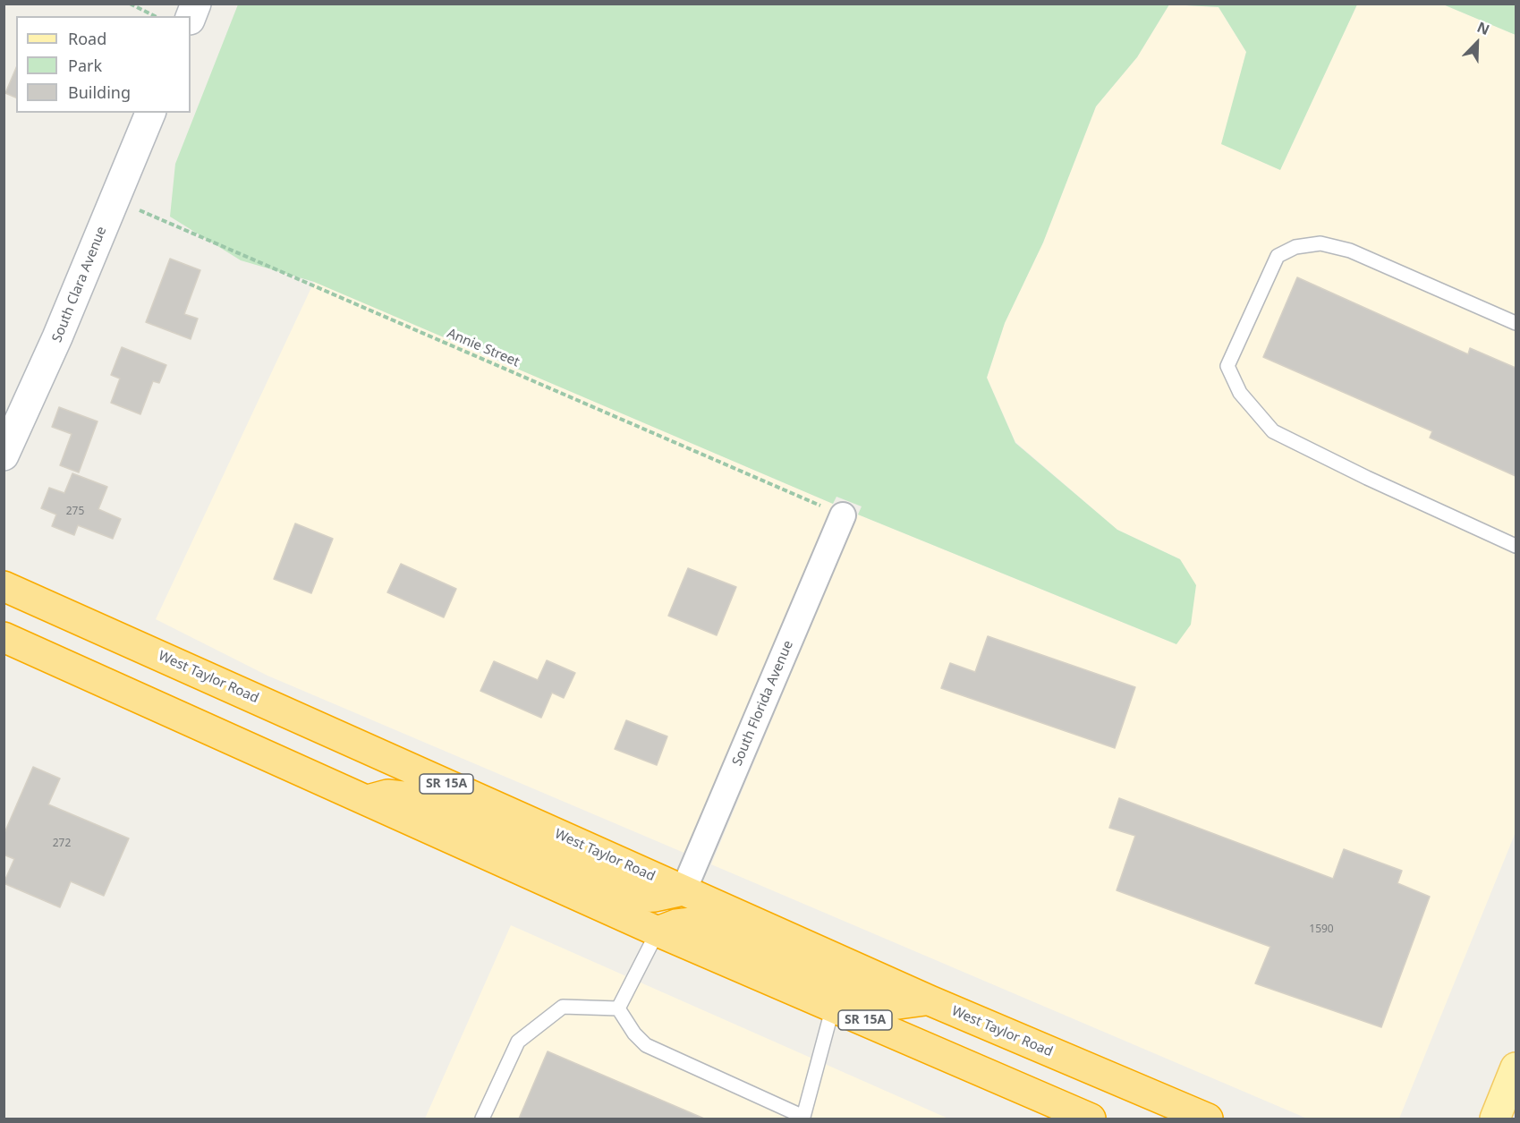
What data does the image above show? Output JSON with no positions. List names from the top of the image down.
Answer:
{
  "streets": {
    "highway": ["West Taylor Road", "SR 15A"],
    "street": ["South Clara Avenue", "South Florida Avenue"],
    "path": ["Annie Street"]
  },
  "crossings": [
    ["South Clara Avenue", "Annie Street"],
    ["Annie Street", "South Florida Avenue"],
    ["West Taylor Road", "South Florida Avenue"]
  ],
  "house_numbers": ["275", "272", "1590"],
  "legend": ["Road", "Park", "Building"],
  "north": "top right"
}
